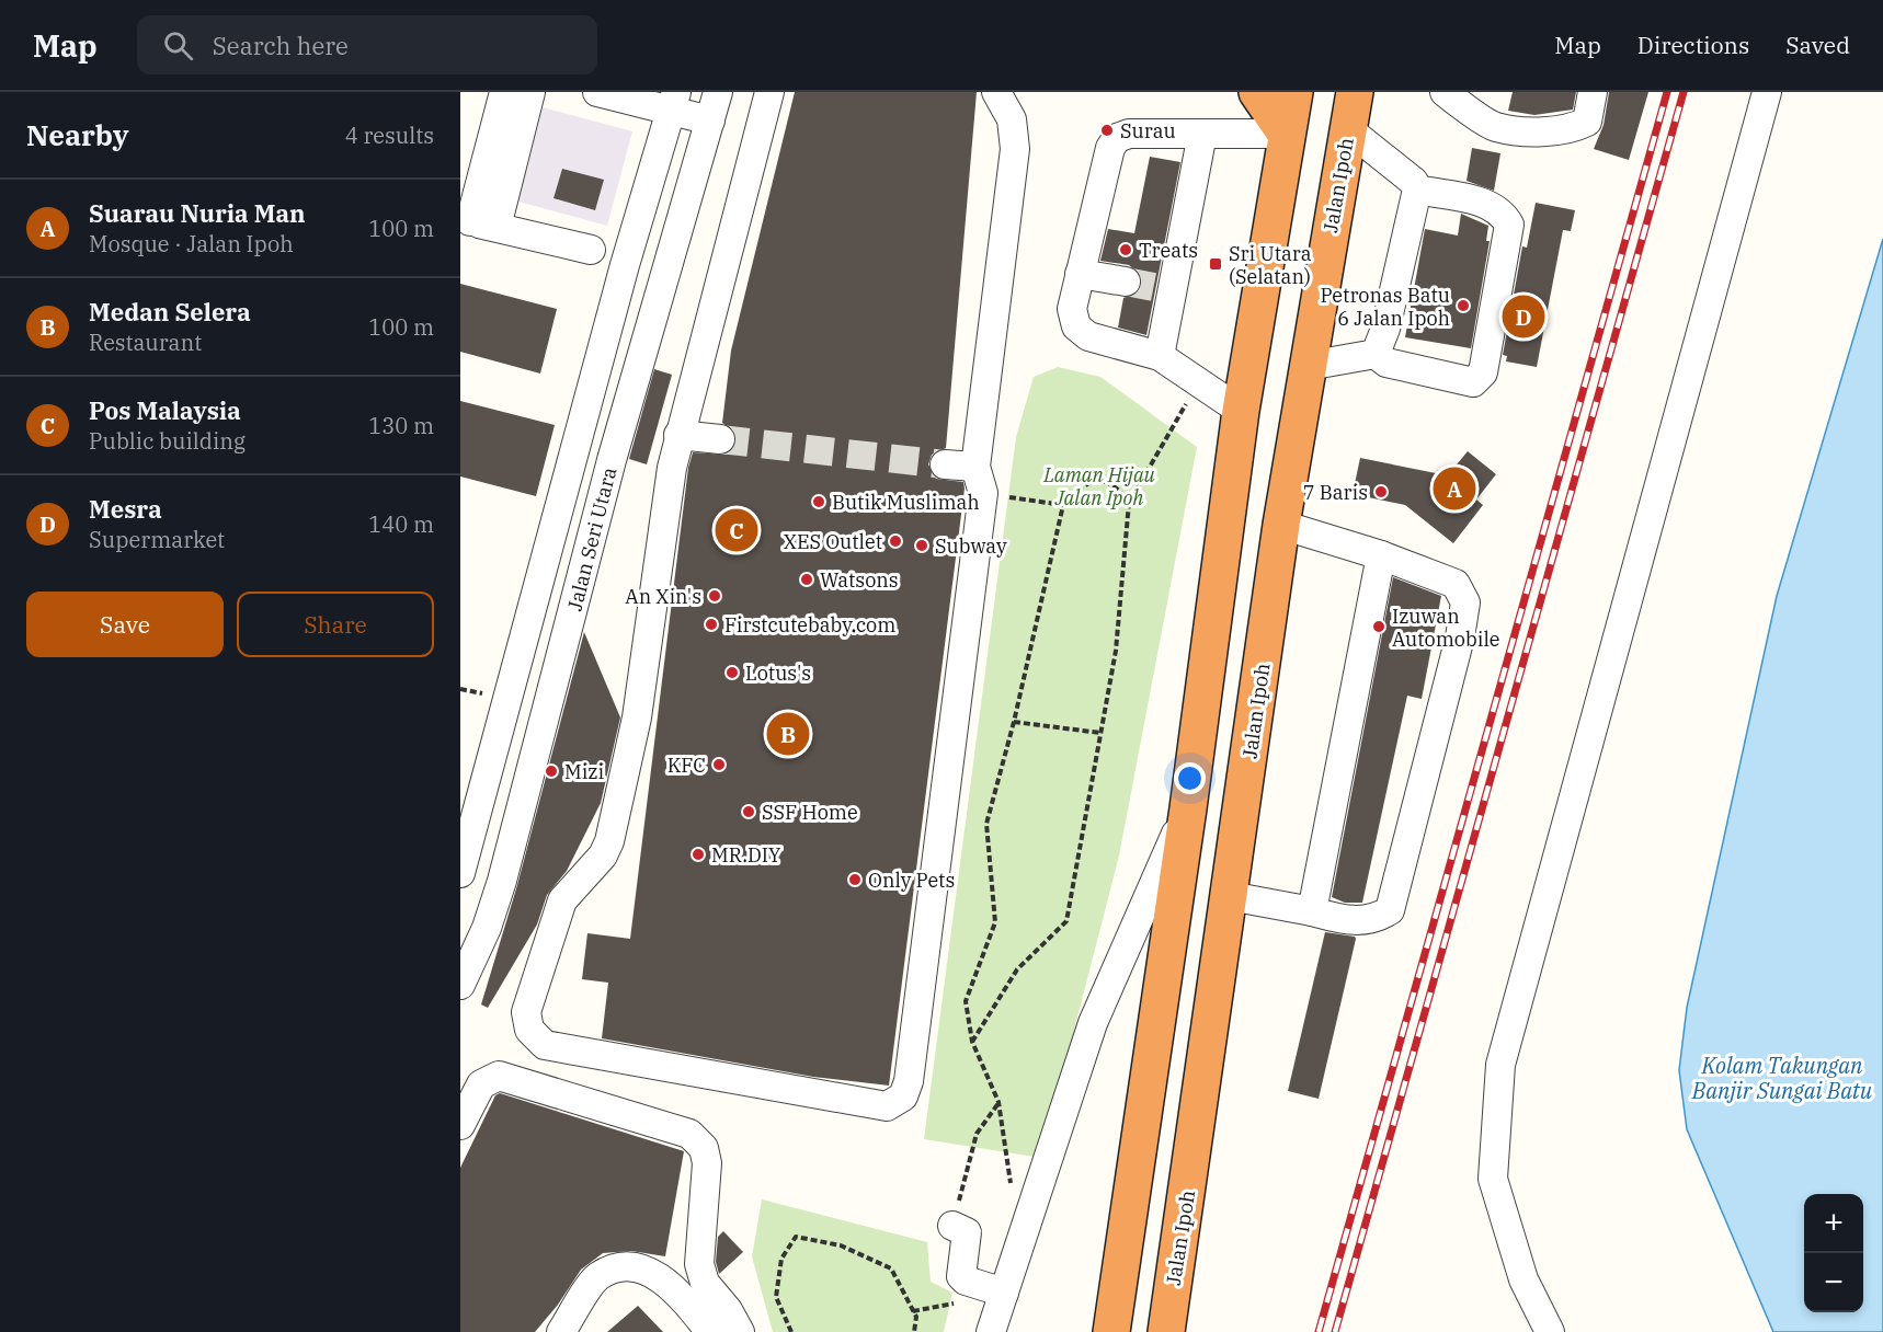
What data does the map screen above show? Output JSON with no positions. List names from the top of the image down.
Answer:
{
  "streets": {
    "highway": ["Jalan Ipoh"],
    "street": ["Jalan Seri Utara"]
  },
  "water": ["Kolam Takungan Banjir Sungai Batu"],
  "parks": ["Laman Hijau Jalan Ipoh"],
  "places": {
    "other": [
      "Surau",
      "Treats",
      "Petronas Batu 6 Jalan Ipoh",
      "7 Baris",
      "Butik Muslimah",
      "XES Outlet",
      "Subway",
      "Watsons",
      "An Xin's",
      "Firstcutebaby.com",
      "Izuwan Automobile",
      "Lotus's",
      "KFC",
      "Mizi",
      "SSF Home",
      "MR.DIY",
      "Only Pets"
    ],
    "transit": ["Sri Utara (Selatan)"]
  },
  "page": {
    "header": "Map",
    "search": "Search here",
    "nav": ["Map", "Directions", "Saved"],
    "heading": ["Nearby", "4 results"],
    "list": [
      {
        "mark": "A",
        "name": "Suarau Nuria Man",
        "note": "Mosque · Jalan Ipoh",
        "value": "100 m"
      },
      {
        "mark": "B",
        "name": "Medan Selera",
        "note": "Restaurant",
        "value": "100 m"
      },
      {
        "mark": "C",
        "name": "Pos Malaysia",
        "note": "Public building",
        "value": "130 m"
      },
      {
        "mark": "D",
        "name": "Mesra",
        "note": "Supermarket",
        "value": "140 m"
      }
    ],
    "pins": [
      "D",
      "A",
      "C",
      "B"
    ],
    "buttons": ["Save", "Share"],
    "map_buttons": ["+", "−"]
  }
}
